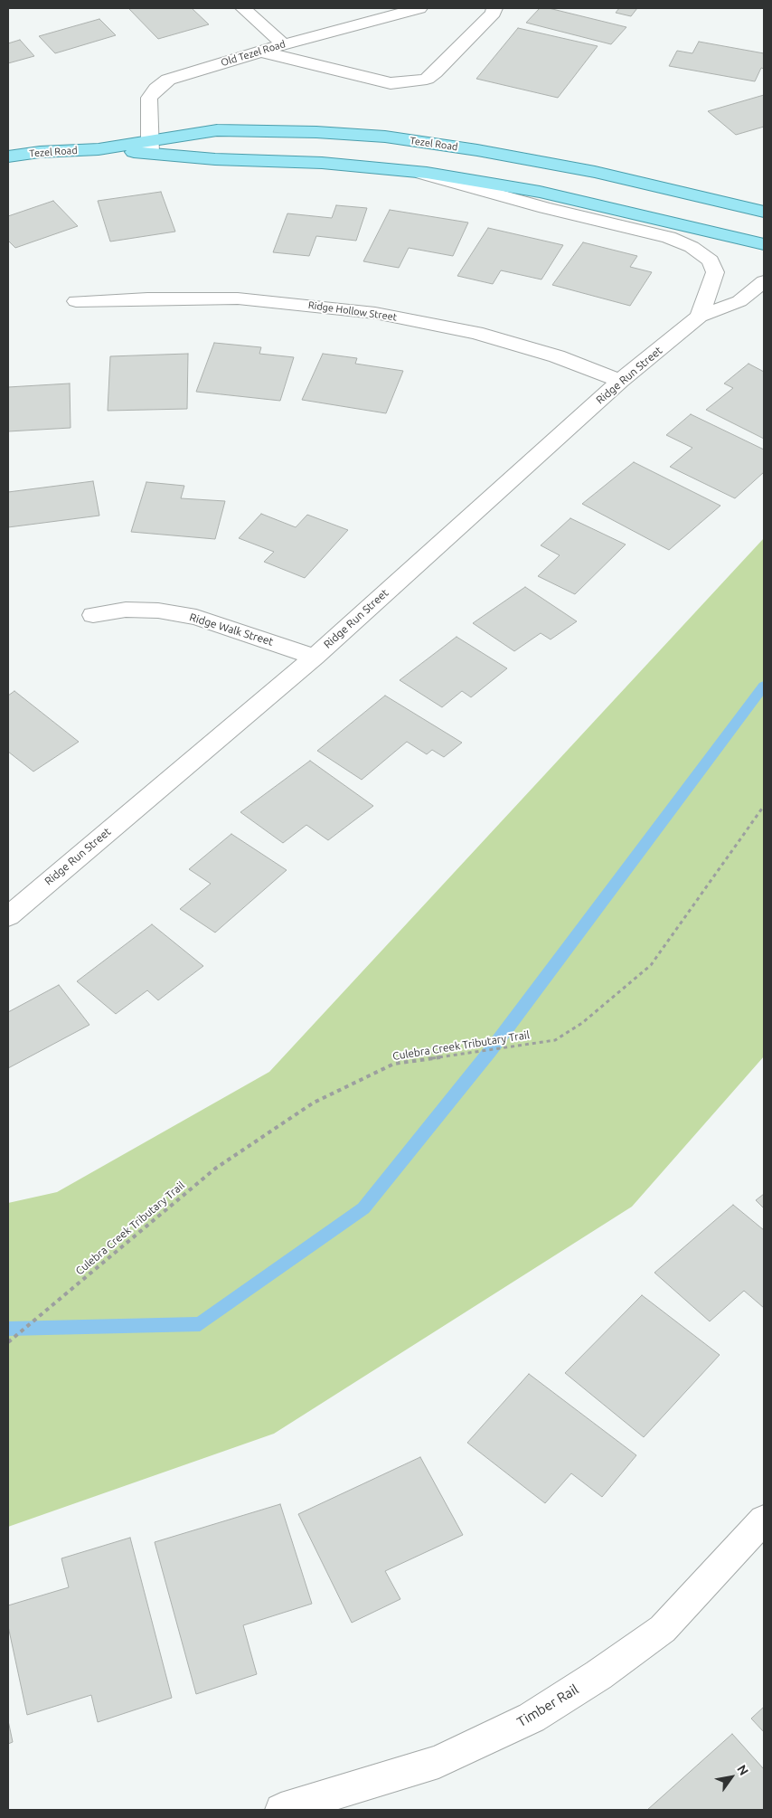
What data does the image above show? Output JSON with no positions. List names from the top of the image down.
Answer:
{
  "streets": {
    "main road": ["Tezel Road"],
    "street": [
      "Old Tezel Road",
      "Ridge Hollow Street",
      "Ridge Run Street",
      "Ridge Walk Street",
      "Timber Rail"
    ],
    "path": ["Culebra Creek Tributary Trail"]
  },
  "crossings": [
    ["Old Tezel Road", "Tezel Road"],
    ["Ridge Hollow Street", "Ridge Run Street"],
    ["Ridge Run Street", "Ridge Walk Street"]
  ],
  "north": "top right"
}
